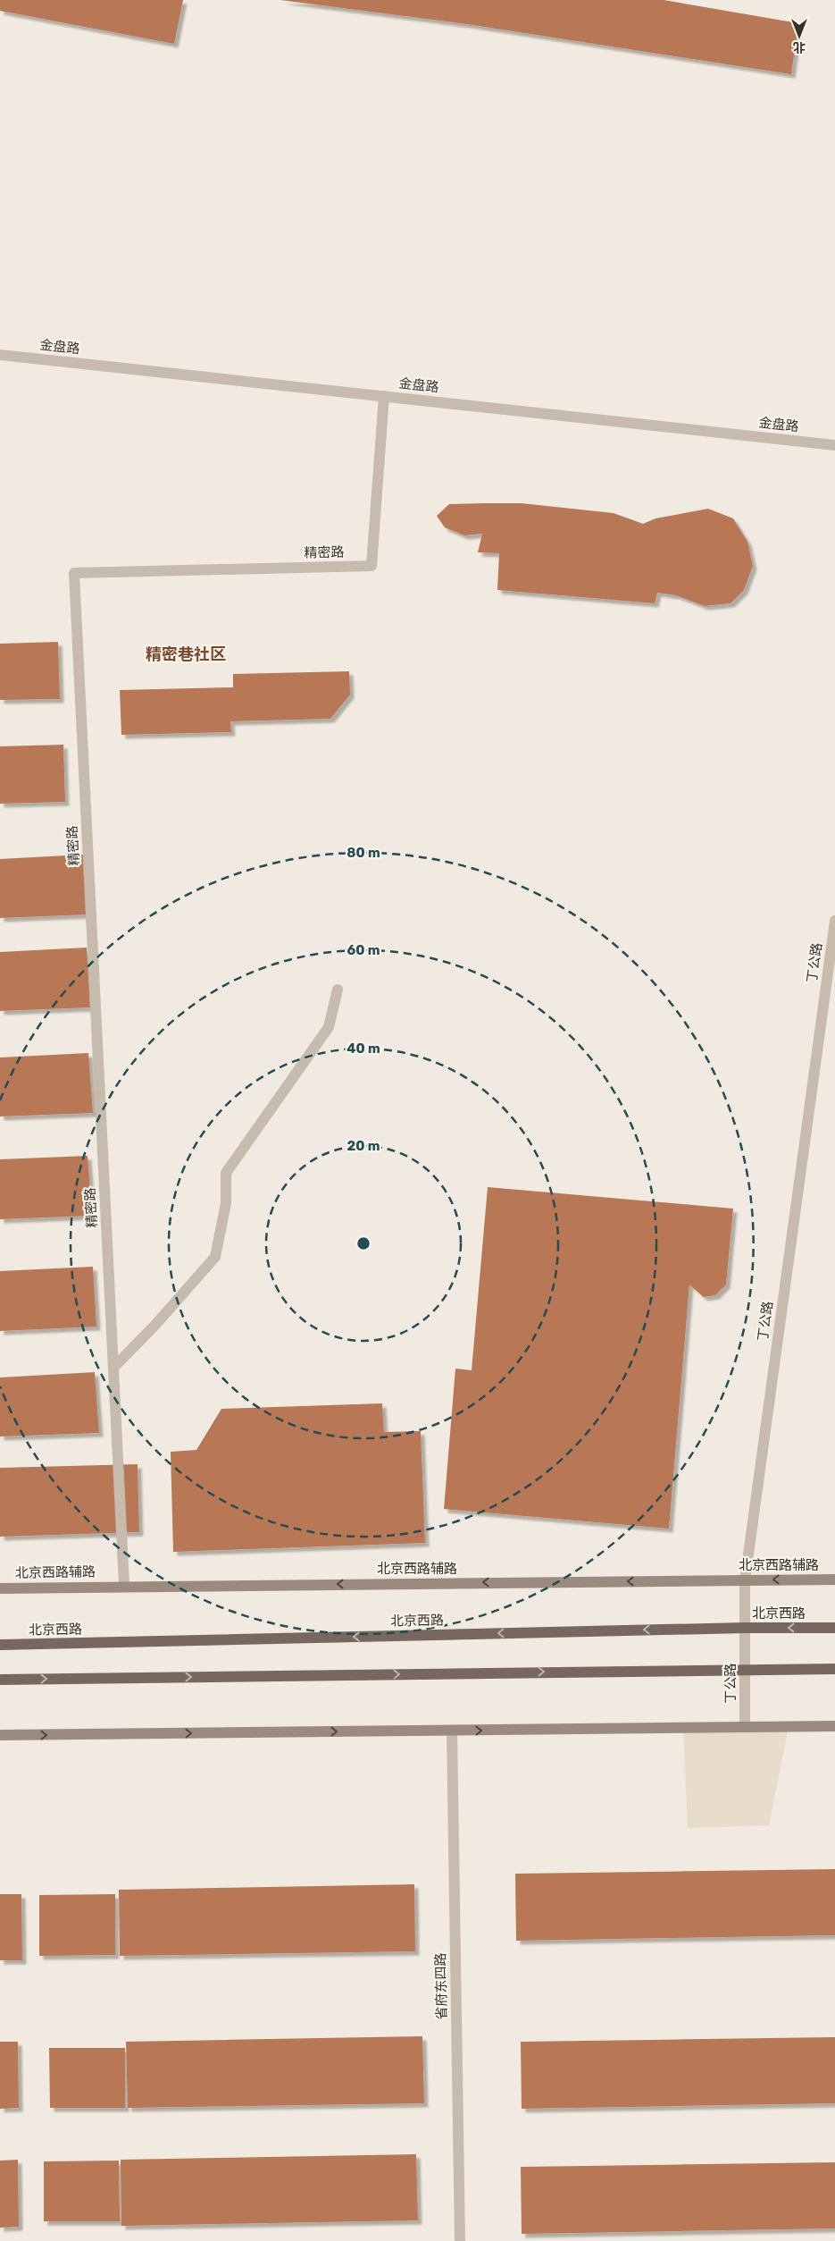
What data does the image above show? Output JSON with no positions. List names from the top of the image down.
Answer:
{
  "streets": {
    "main road": ["北京西路辅路", "北京西路"],
    "street": [
      "金盘路",
      "精密路",
      "丁公路",
      "省府东四路"
    ]
  },
  "crossings": [
    ["金盘路", "精密路"],
    ["精密路", "北京西路辅路"],
    ["丁公路", "北京西路辅路"],
    ["丁公路", "北京西路"]
  ],
  "districts": ["精密巷社区"],
  "north": "bottom",
  "rings": [
    "80 m",
    "60 m",
    "40 m",
    "20 m"
  ]
}
